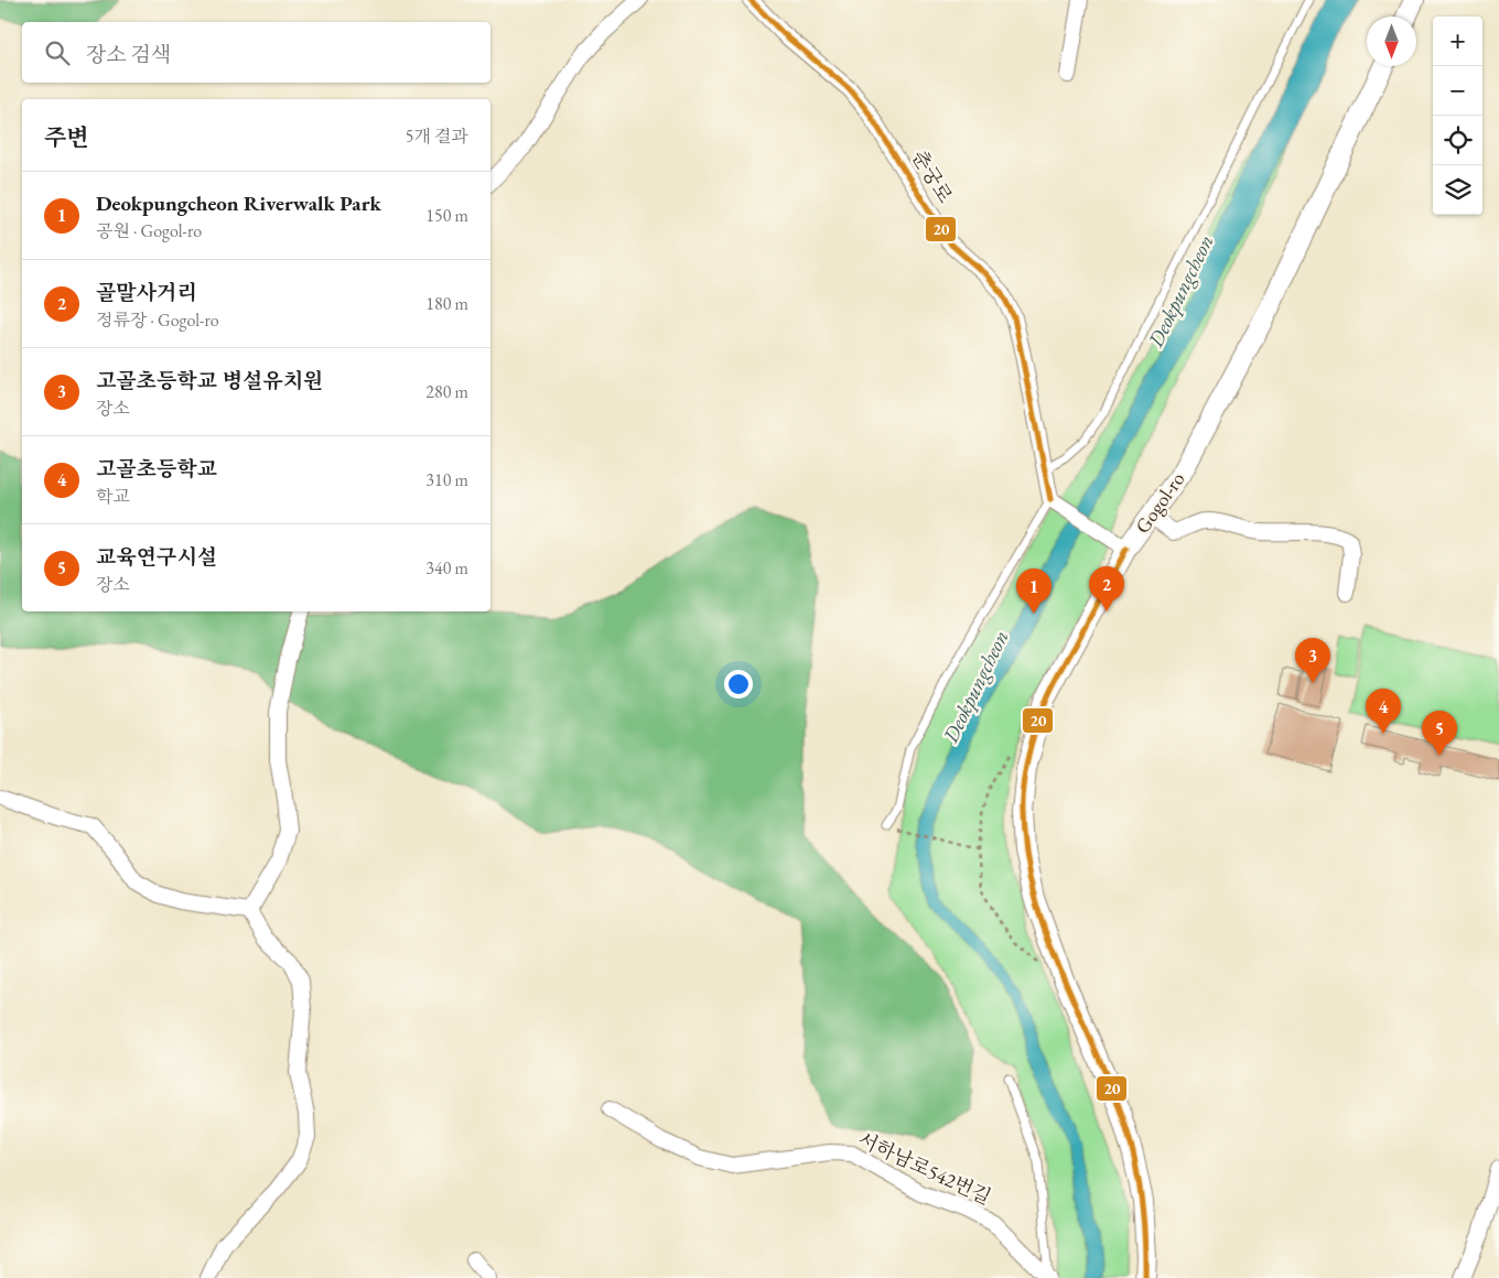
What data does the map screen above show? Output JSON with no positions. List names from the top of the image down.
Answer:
{
  "streets": {
    "street": ["춘궁로", "Gogol-ro", "서하남로542번길"]
  },
  "water": ["Deokpungcheon"],
  "lines": ["transit line 20"],
  "north": "bottom",
  "page": {
    "map_buttons": ["+", "−"],
    "search": "장소 검색",
    "heading": ["주변", "5개 결과"],
    "list": [
      {
        "mark": "1",
        "name": "Deokpungcheon Riverwalk Park",
        "note": "공원 · Gogol-ro",
        "value": "150 m"
      },
      {
        "mark": "2",
        "name": "골말사거리",
        "note": "정류장 · Gogol-ro",
        "value": "180 m"
      },
      {
        "mark": "3",
        "name": "고골초등학교 병설유치원",
        "note": "장소",
        "value": "280 m"
      },
      {
        "mark": "4",
        "name": "고골초등학교",
        "note": "학교",
        "value": "310 m"
      },
      {
        "mark": "5",
        "name": "교육연구시설",
        "note": "장소",
        "value": "340 m"
      }
    ],
    "pins": [
      "2",
      "1",
      "3",
      "4",
      "5"
    ]
  }
}
